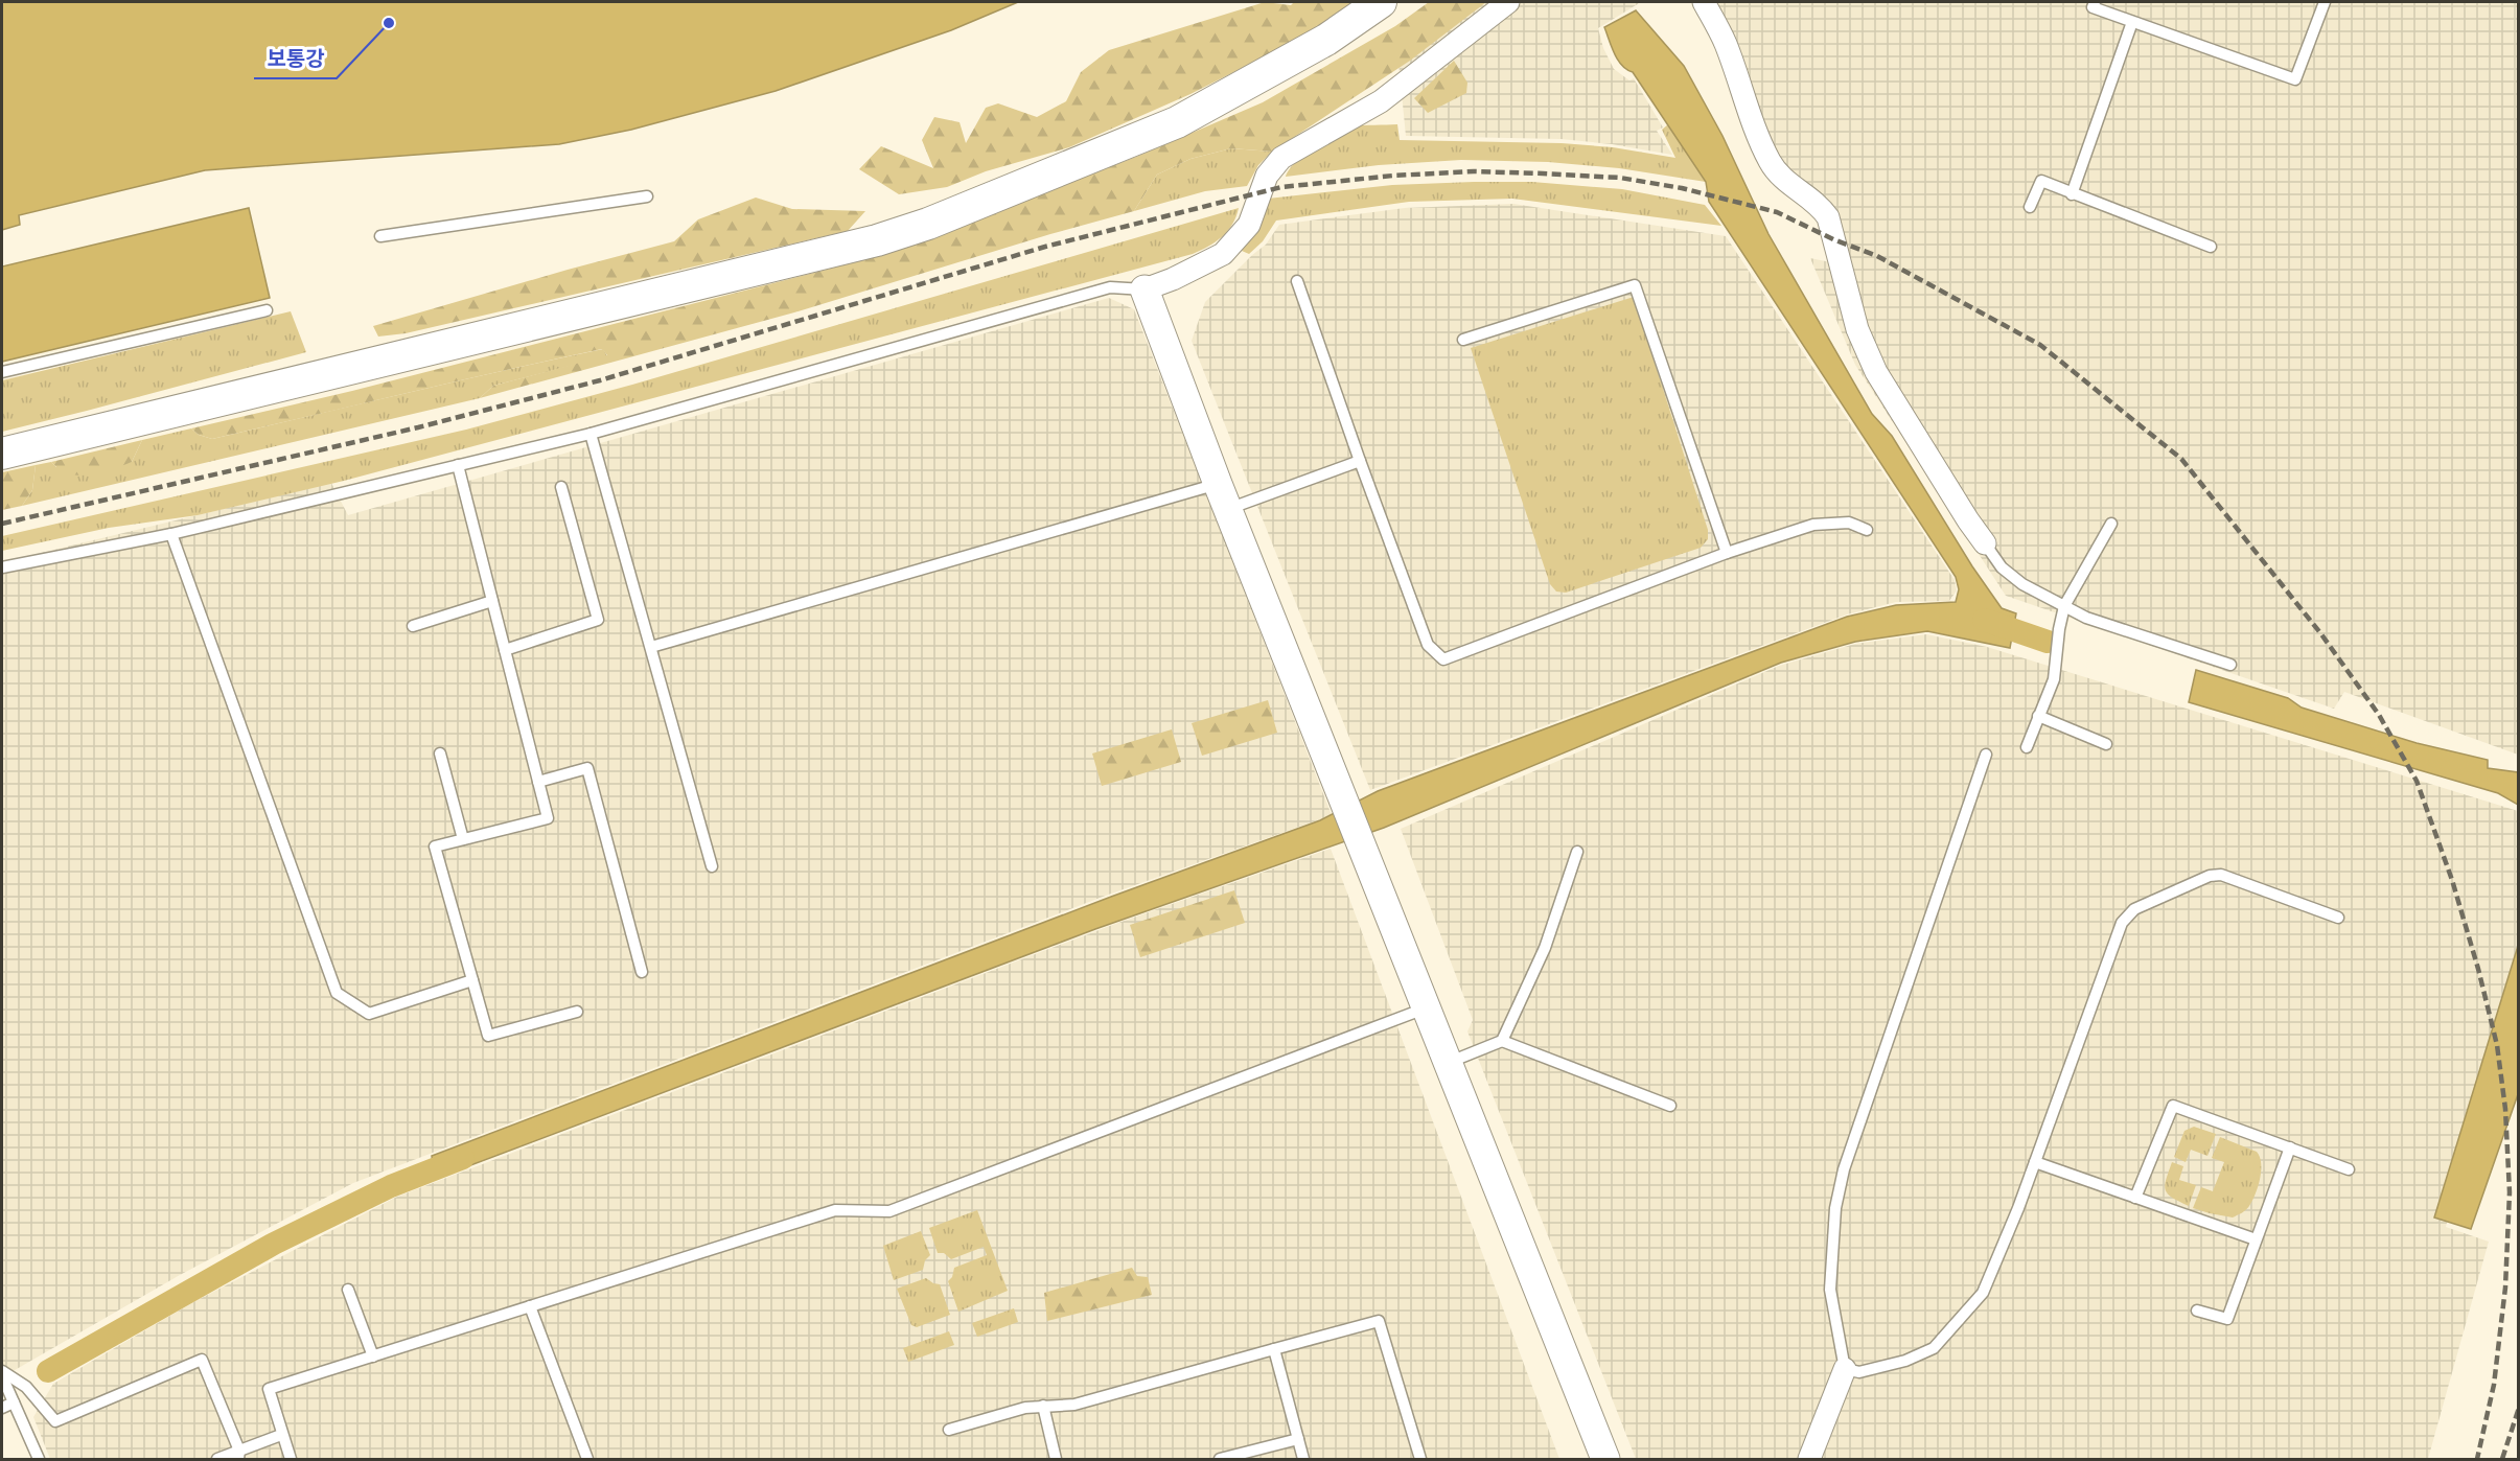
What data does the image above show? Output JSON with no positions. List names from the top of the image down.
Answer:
{
  "places": ["보통강"]
}
